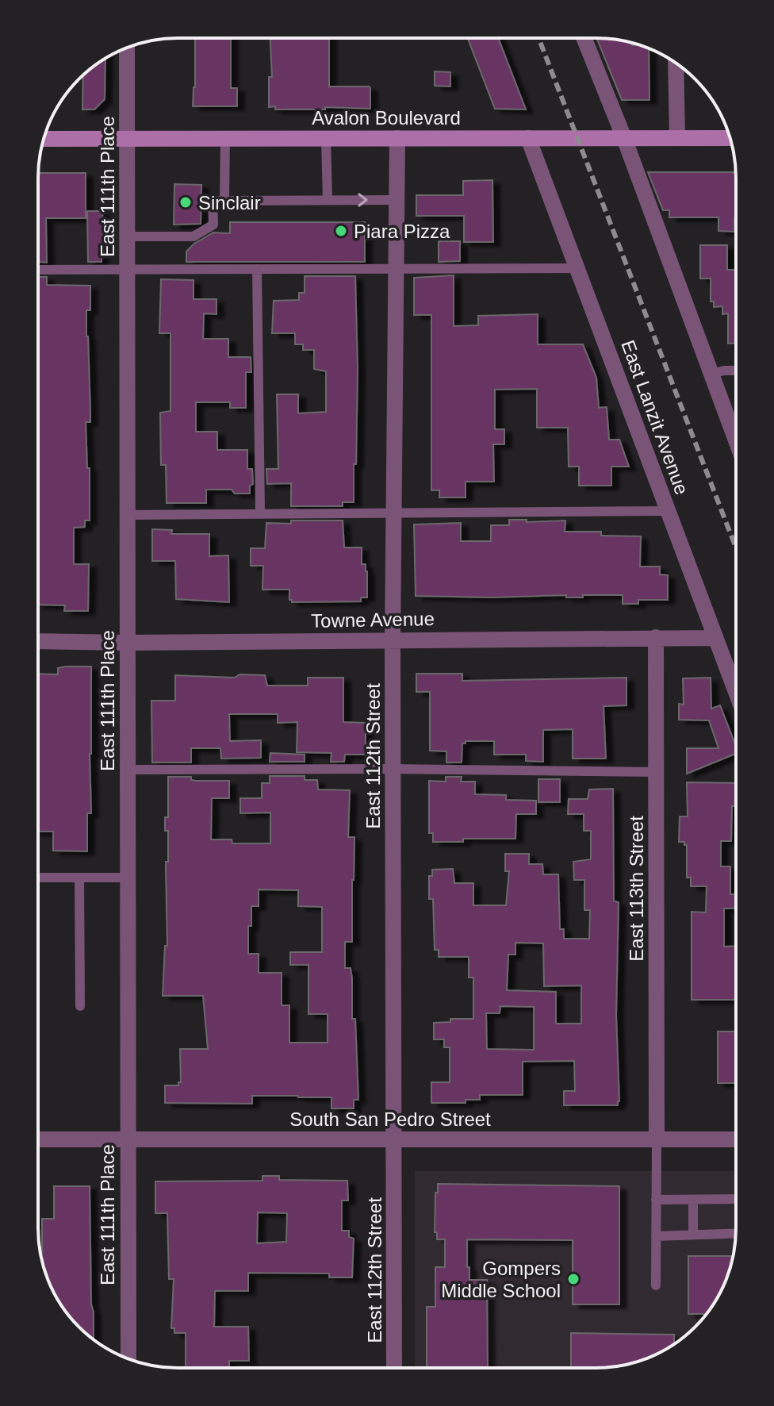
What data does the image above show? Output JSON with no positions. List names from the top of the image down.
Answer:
{
  "streets": {
    "main road": ["Avalon Boulevard"],
    "street": [
      "East 111th Place",
      "East Lanzit Avenue",
      "Towne Avenue",
      "East 112th Street",
      "East 113th Street",
      "South San Pedro Street"
    ]
  },
  "crossings": [
    ["Avalon Boulevard", "East 111th Place"],
    ["Avalon Boulevard", "East Lanzit Avenue"],
    ["Avalon Boulevard", "East 112th Street"],
    ["East 111th Place", "Towne Avenue"],
    ["East 111th Place", "South San Pedro Street"],
    ["East Lanzit Avenue", "Towne Avenue"],
    ["Towne Avenue", "East 112th Street"],
    ["Towne Avenue", "East 113th Street"],
    ["East 112th Street", "South San Pedro Street"],
    ["East 113th Street", "South San Pedro Street"]
  ],
  "places": ["Sinclair", "Piara Pizza", "Gompers Middle School"]
}
